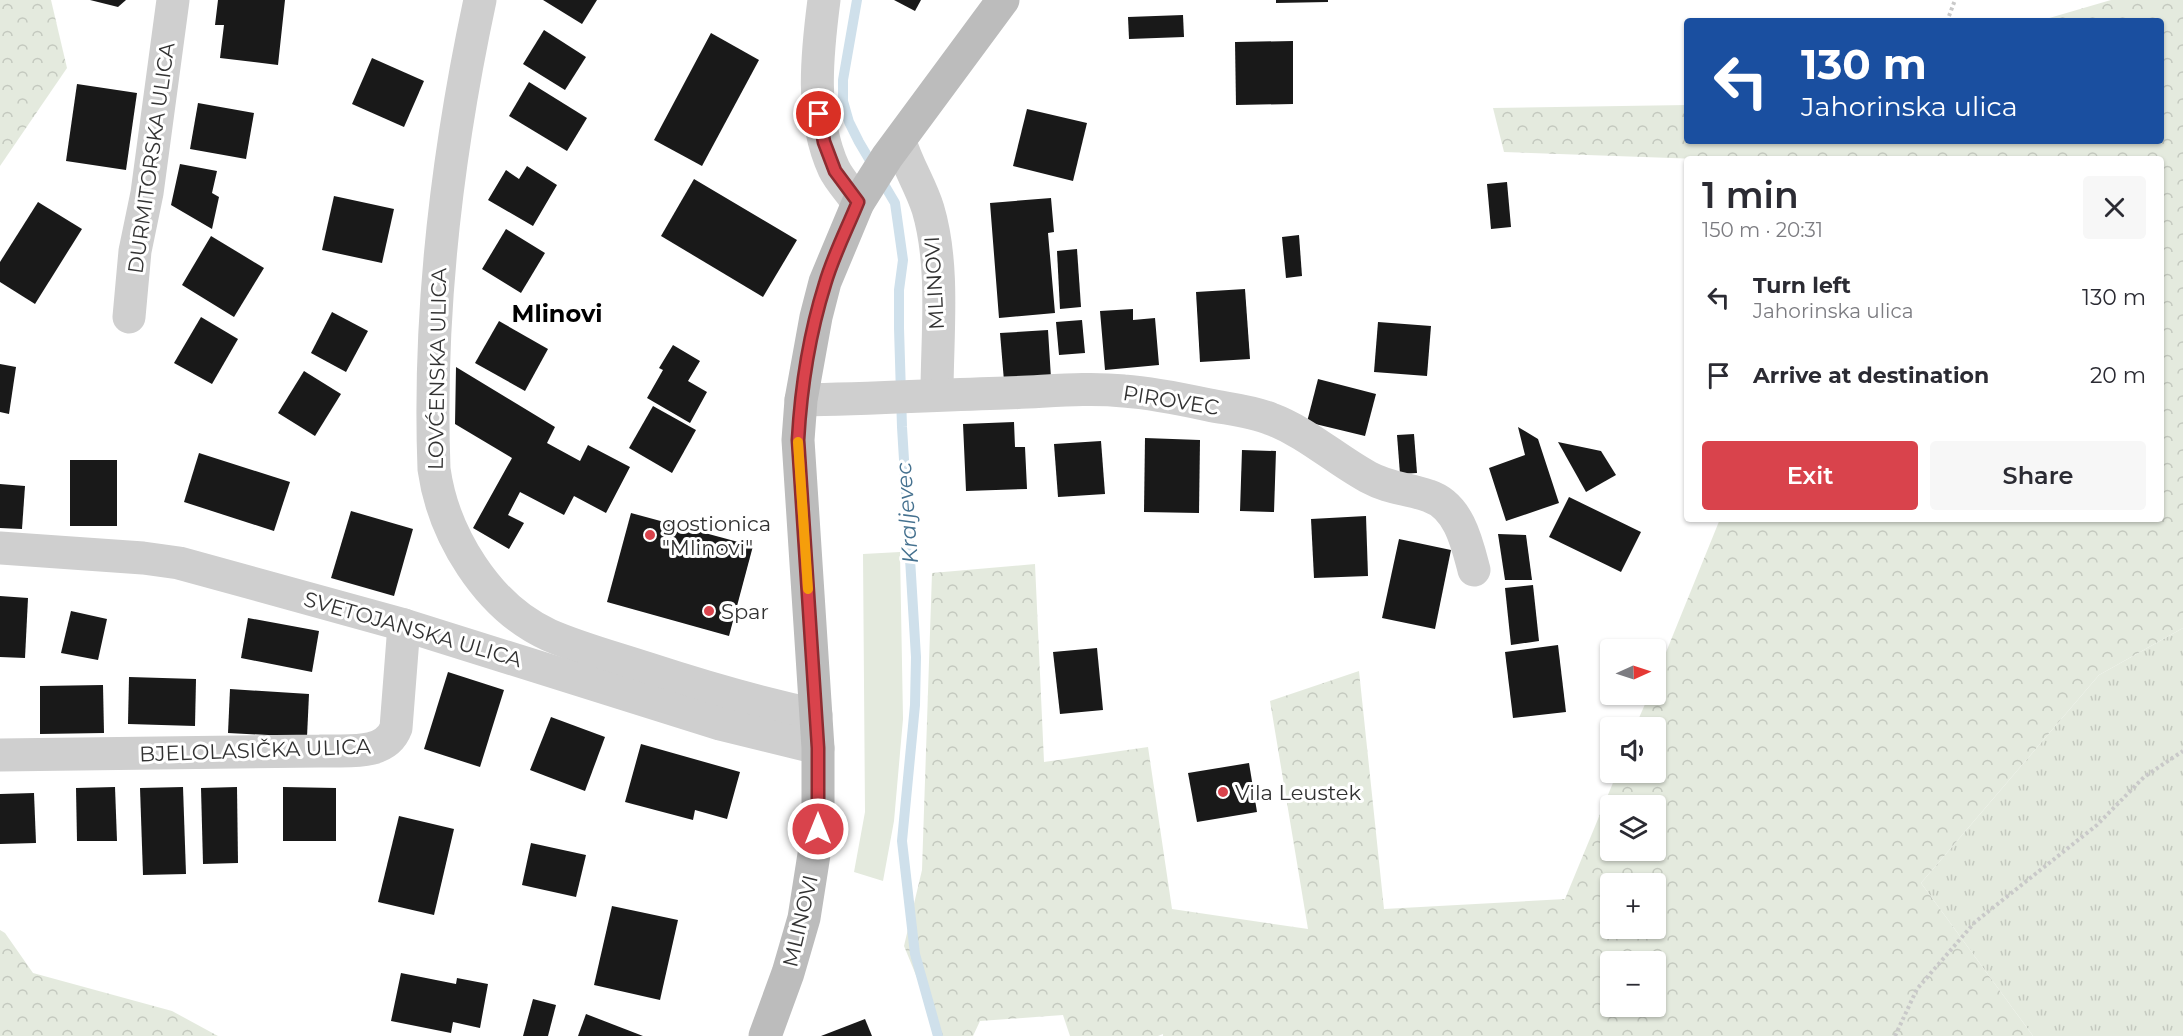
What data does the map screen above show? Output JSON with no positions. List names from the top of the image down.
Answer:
{
  "streets": {
    "main road": ["MLINOVI"],
    "street": [
      "DURMITORSKA ULICA",
      "LOVĆENSKA ULICA",
      "PIROVEC",
      "SVETOJANSKA ULICA",
      "BJELOLASIČKA ULICA"
    ]
  },
  "crossings": [
    ["MLINOVI", "LOVĆENSKA ULICA"],
    ["MLINOVI", "PIROVEC"],
    ["MLINOVI", "SVETOJANSKA ULICA"],
    ["SVETOJANSKA ULICA", "BJELOLASIČKA ULICA"]
  ],
  "districts": ["Mlinovi"],
  "water": ["Kraljevec"],
  "places": ["gostionica \"Mlinovi\"", "Spar", "Vila Leustek"],
  "north": "right",
  "page": {
    "turn": ["130 m", "Jahorinska ulica"],
    "heading": ["1 min", "150 m · 20:31"],
    "list": [
      {
        "name": "Turn left",
        "note": "Jahorinska ulica",
        "value": "130 m"
      },
      {
        "name": "Arrive at destination",
        "value": "20 m"
      }
    ],
    "buttons": ["Exit", "Share"],
    "map_buttons": ["+", "−"]
  }
}
